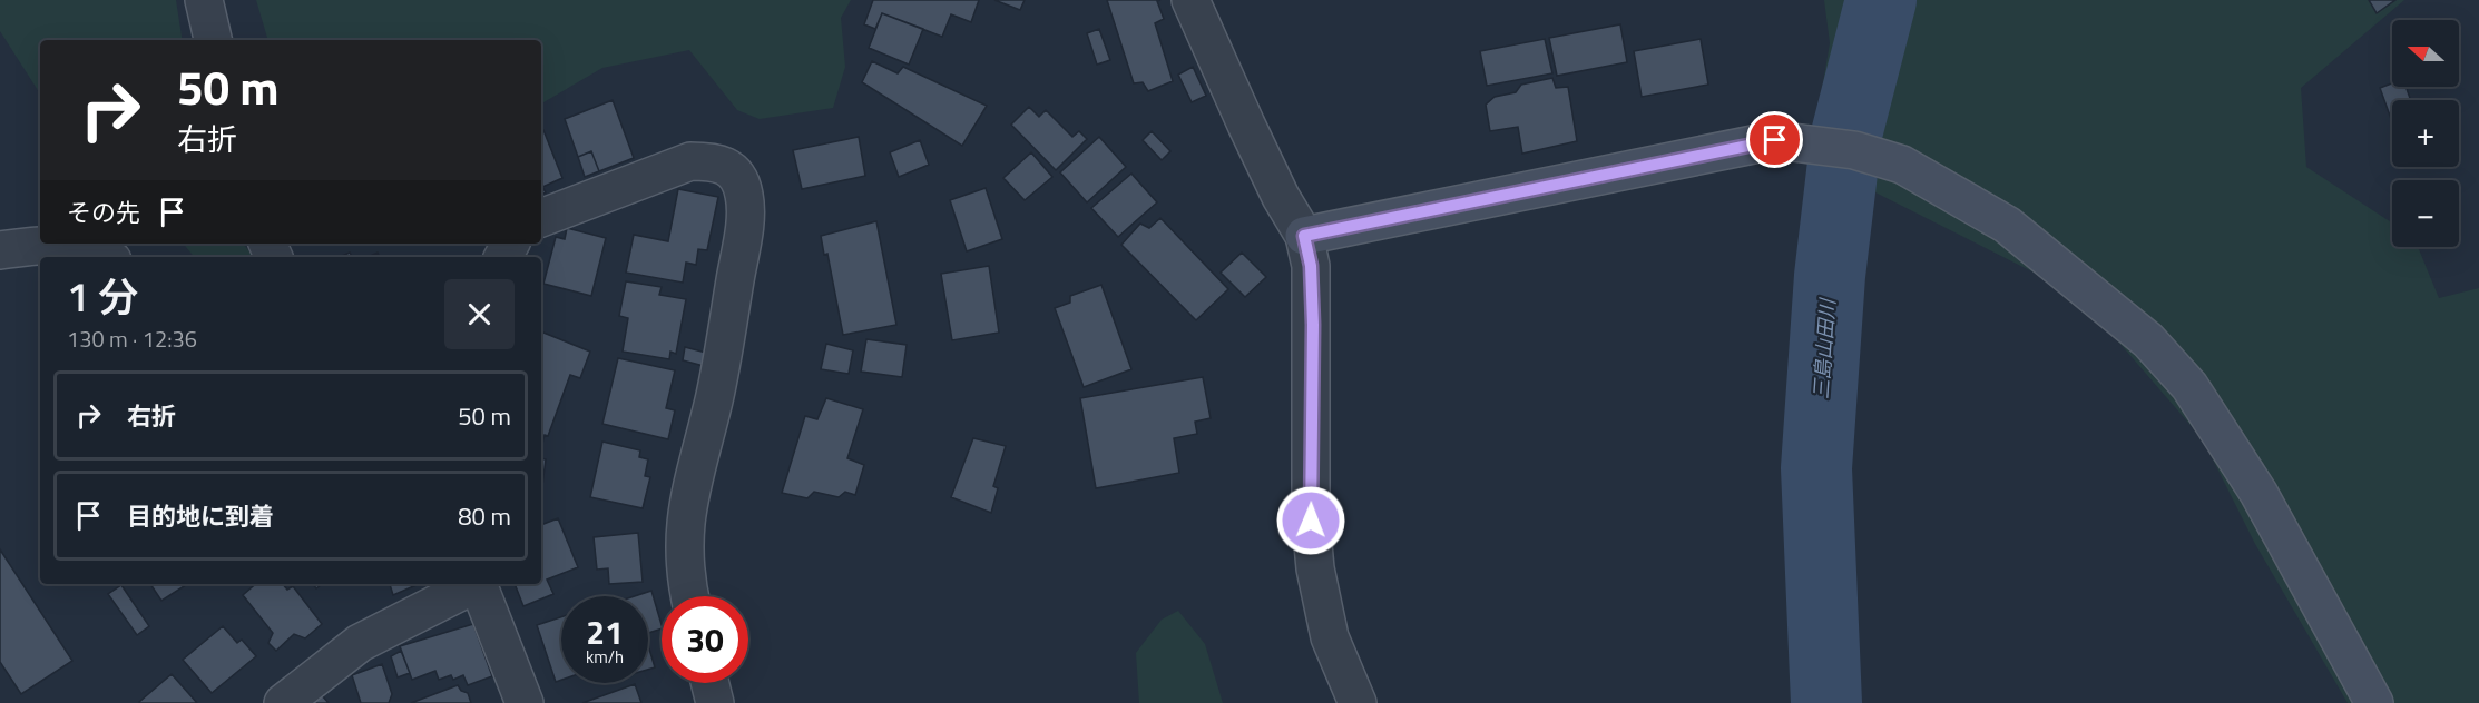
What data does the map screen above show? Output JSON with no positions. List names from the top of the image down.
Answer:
{
  "water": ["三島山田川"],
  "north": "left",
  "page": {
    "map_buttons": ["+", "−"],
    "turn": ["50 m", "右折"],
    "then": "その先",
    "heading": ["1 分", "130 m · 12:36"],
    "list": [
      {
        "name": "右折",
        "value": "50 m"
      },
      {
        "name": "目的地に到着",
        "value": "80 m"
      }
    ],
    "speed": "21 km/h",
    "limit": "30"
  }
}
